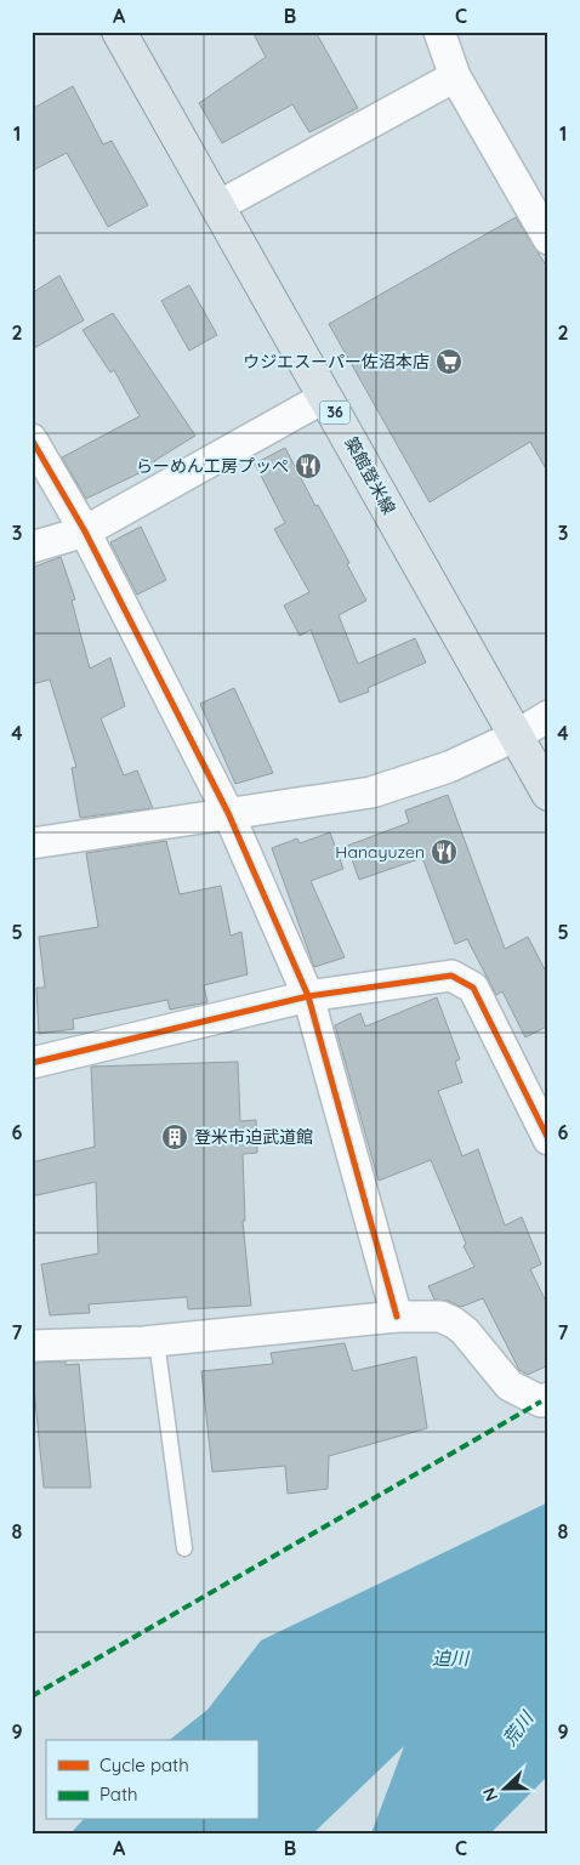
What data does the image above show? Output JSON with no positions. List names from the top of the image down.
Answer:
{
  "streets": {
    "main road": ["36", "築館登米線"]
  },
  "water": ["迫川", "荒川"],
  "places": {
    "supermarket": ["ウジエスーパー佐沼本店"],
    "restaurant": ["らーめん工房プッぺ", "Hanayuzen"],
    "building": ["登米市迫武道館"]
  },
  "legend": ["Cycle path", "Path"],
  "north": "left",
  "grid": {
    "columns": ["A", "B", "C"],
    "rows": [
      "1",
      "2",
      "3",
      "4",
      "5",
      "6",
      "7",
      "8",
      "9"
    ]
  }
}
